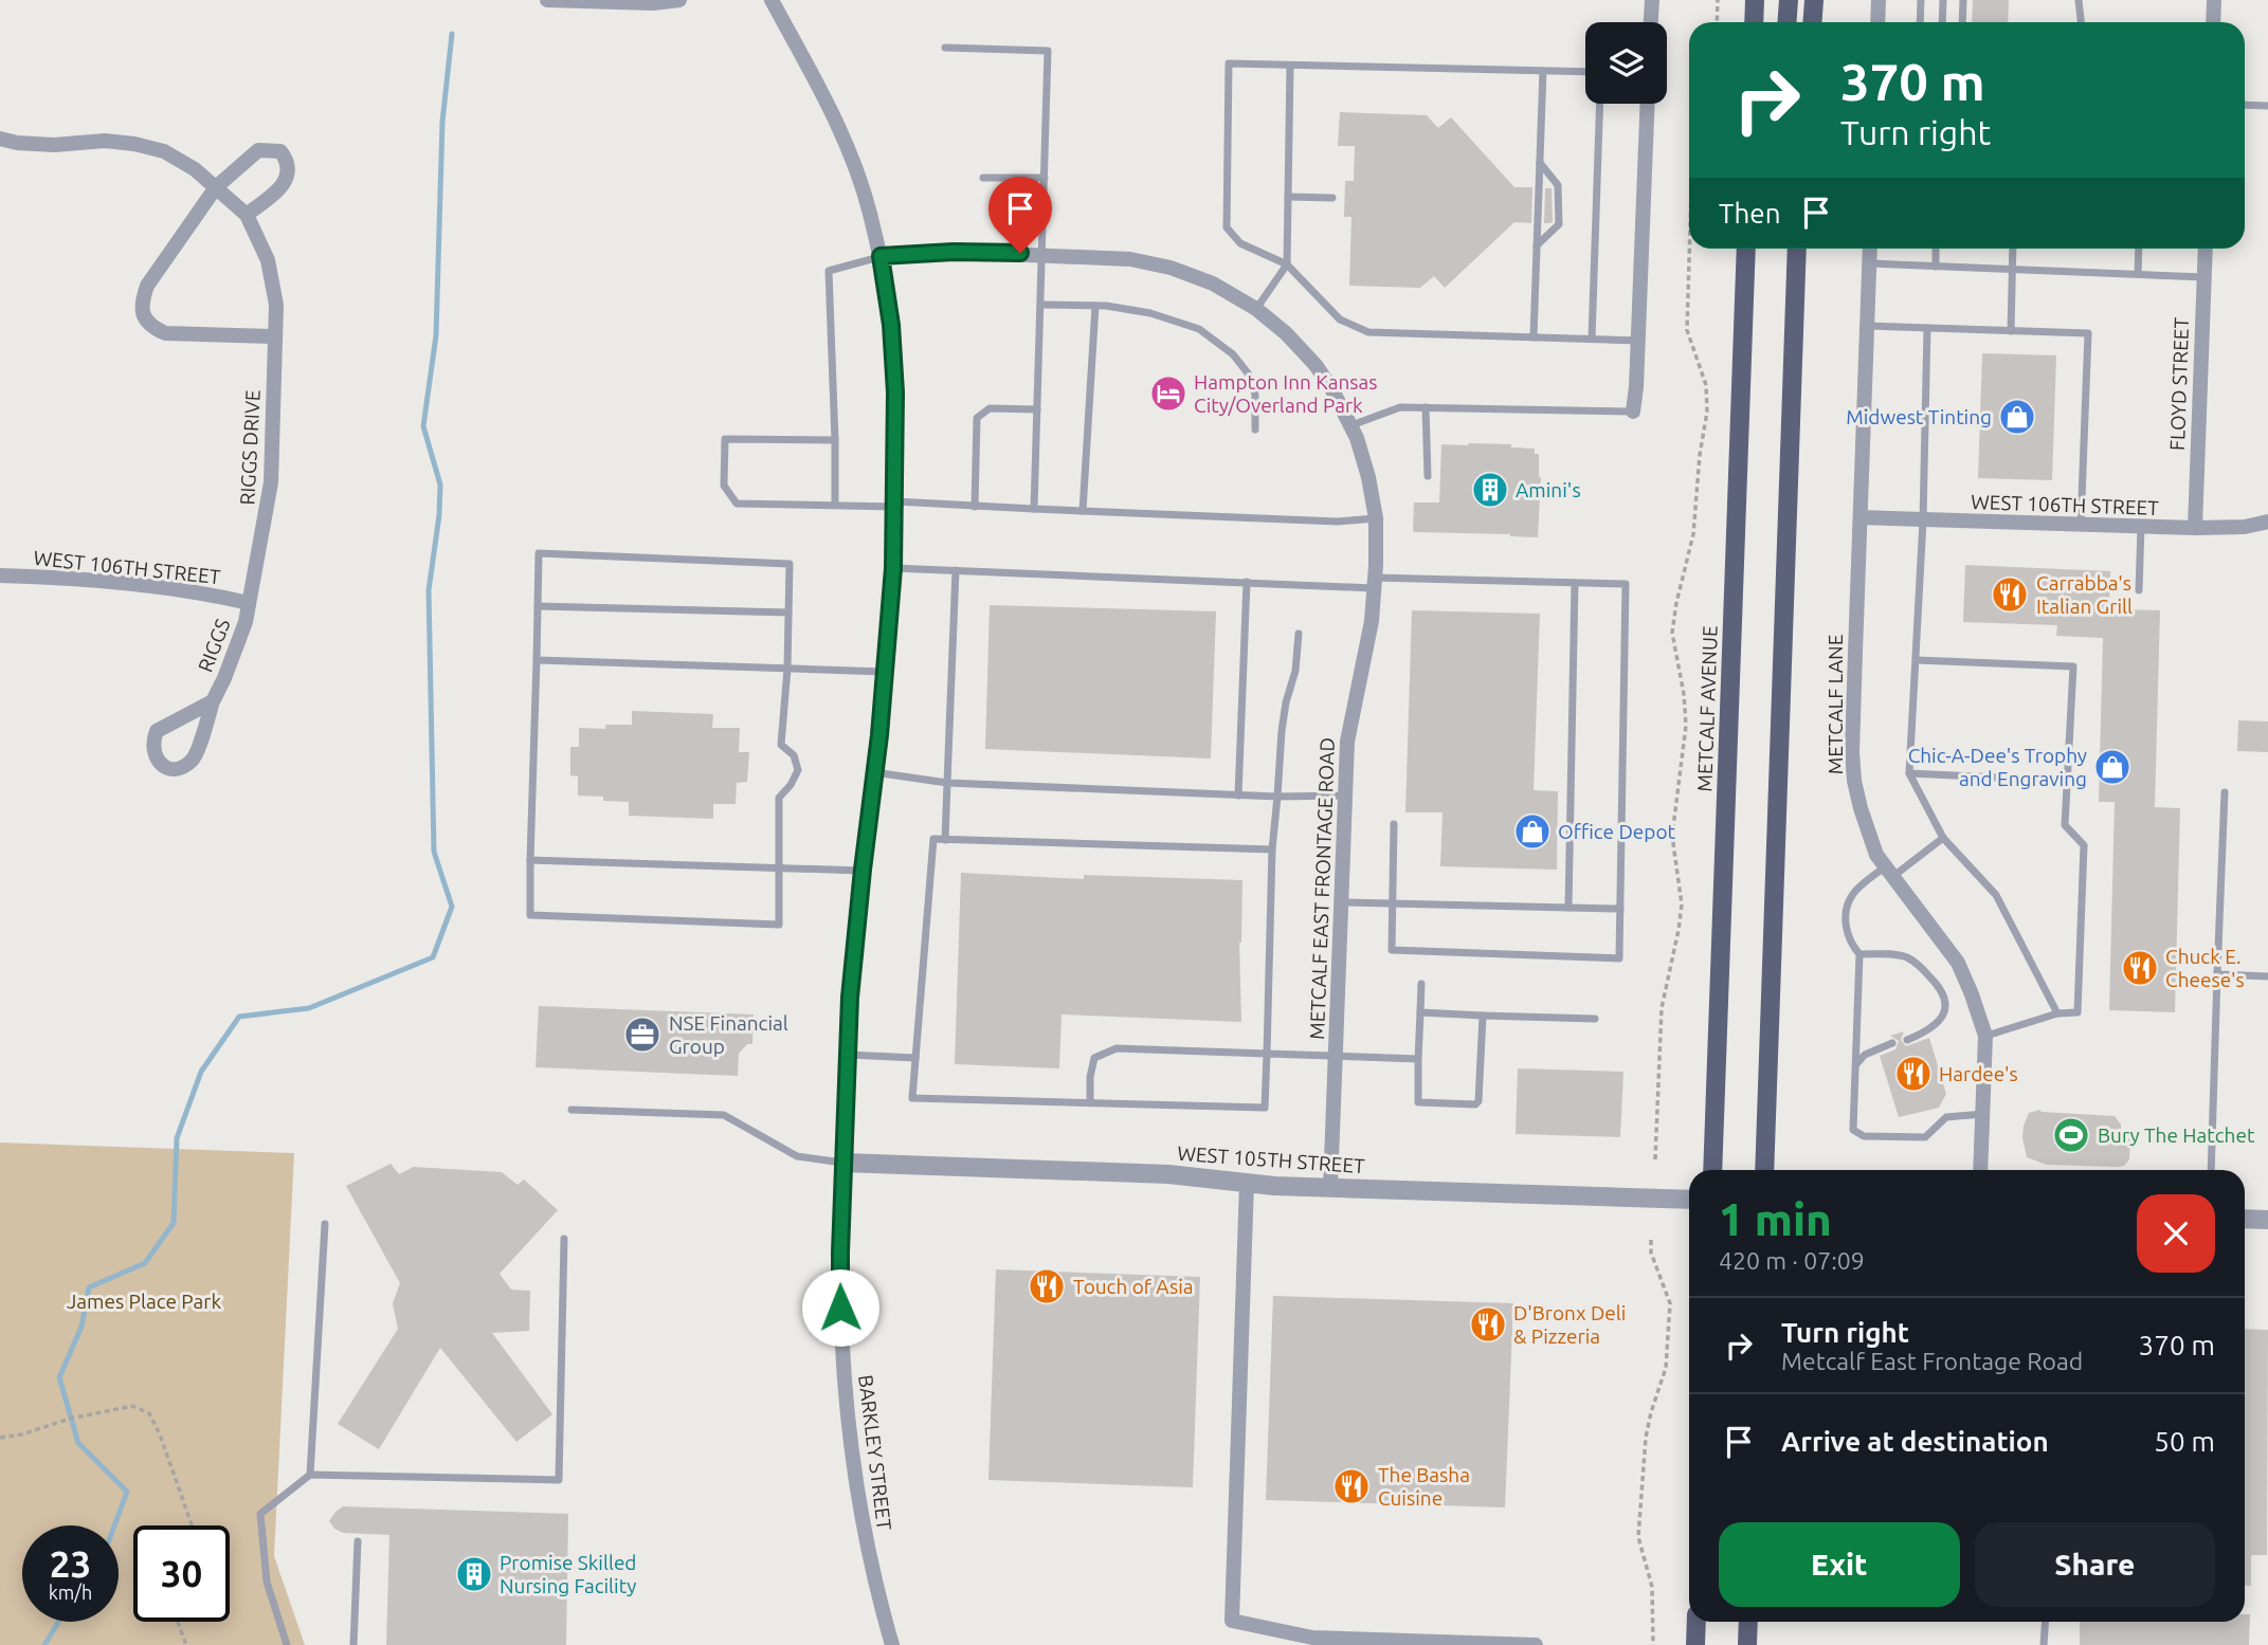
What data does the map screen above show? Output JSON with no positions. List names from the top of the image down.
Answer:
{
  "streets": {
    "main road": ["METCALF AVENUE"],
    "street": [
      "FLOYD STREET",
      "RIGGS DRIVE",
      "WEST 106TH STREET",
      "RIGGS",
      "METCALF LANE",
      "METCALF EAST FRONTAGE ROAD",
      "WEST 105TH STREET",
      "BARKLEY STREET"
    ]
  },
  "crossings": [
    ["FLOYD STREET", "WEST 106TH STREET"],
    ["RIGGS DRIVE", "WEST 106TH STREET"],
    ["RIGGS DRIVE", "RIGGS"],
    ["WEST 106TH STREET", "RIGGS"],
    ["WEST 106TH STREET", "METCALF LANE"],
    ["METCALF EAST FRONTAGE ROAD", "WEST 105TH STREET"],
    ["METCALF EAST FRONTAGE ROAD", "BARKLEY STREET"],
    ["WEST 105TH STREET", "BARKLEY STREET"]
  ],
  "parks": ["James Place Park"],
  "places": {
    "hotel": ["Hampton Inn Kansas City/Overland Park"],
    "shop": ["Midwest Tinting", "Chic-A-Dee's Trophy and Engraving", "Office Depot"],
    "building": ["Amini's", "Promise Skilled Nursing Facility"],
    "restaurant": [
      "Carrabba's Italian Grill",
      "Chuck E. Cheese's",
      "Hardee's",
      "Touch of Asia",
      "D'Bronx Deli & Pizzeria",
      "The Basha Cuisine"
    ],
    "office": ["NSE Financial Group"],
    "sports": ["Bury The Hatchet"]
  },
  "page": {
    "turn": ["370 m", "Turn right"],
    "then": "Then",
    "heading": ["1 min", "420 m · 07:09"],
    "list": [
      {
        "name": "Turn right",
        "note": "Metcalf East Frontage Road",
        "value": "370 m"
      },
      {
        "name": "Arrive at destination",
        "value": "50 m"
      }
    ],
    "buttons": ["Exit", "Share"],
    "speed": "23 km/h",
    "limit": "30"
  }
}
